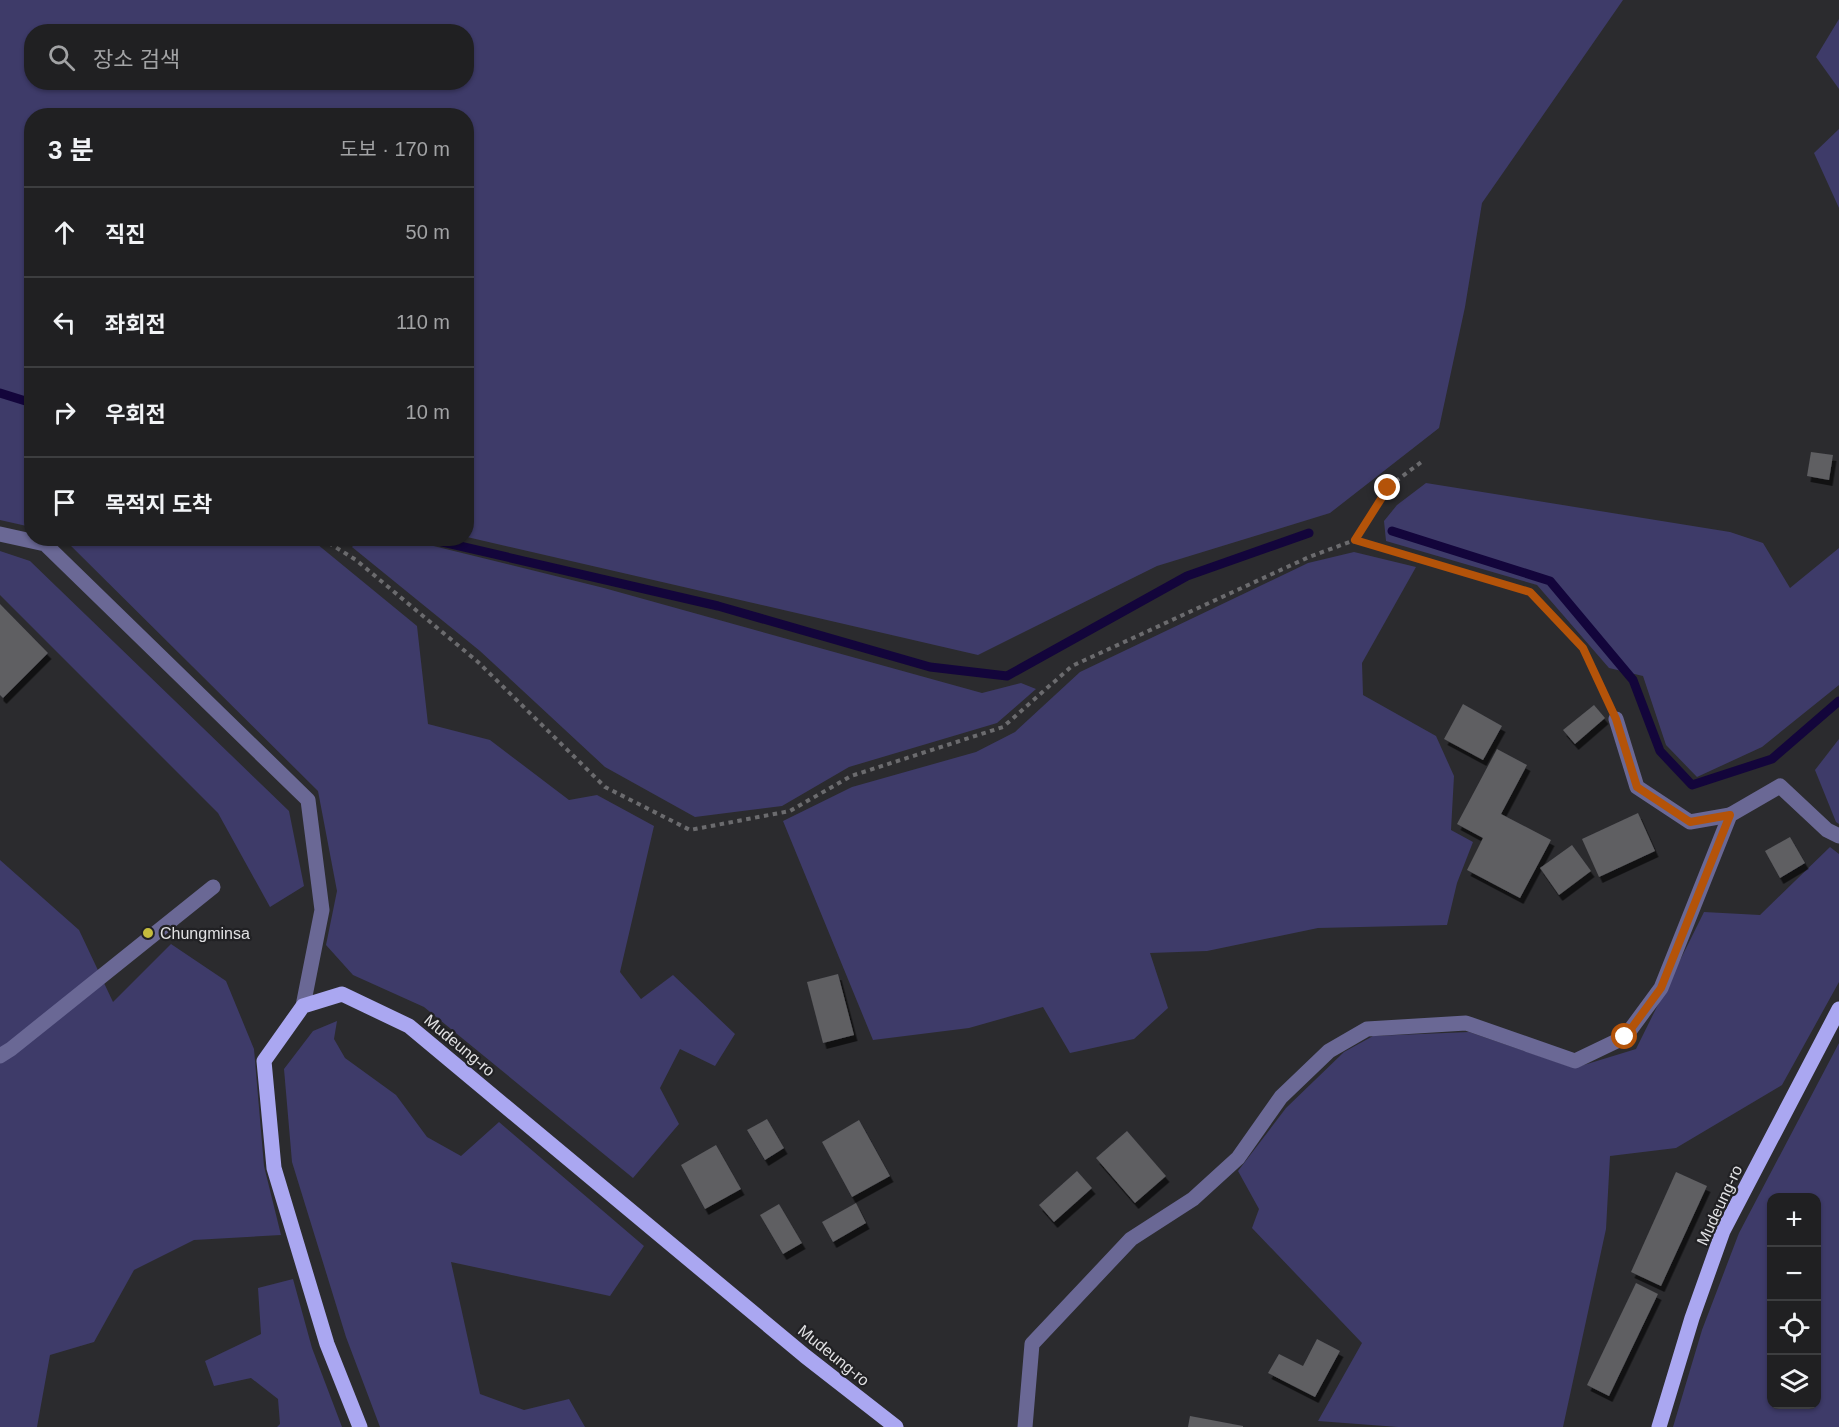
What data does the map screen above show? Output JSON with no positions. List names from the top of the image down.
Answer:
{
  "streets": {
    "main road": ["Mudeung-ro"]
  },
  "places": ["Chungminsa"],
  "page": {
    "search": "장소 검색",
    "heading": ["3 분", "도보 · 170 m"],
    "list": [
      ["직진", "50 m"],
      ["좌회전", "110 m"],
      ["우회전", "10 m"],
      "목적지 도착"
    ],
    "map_buttons": ["+", "−"]
  }
}
